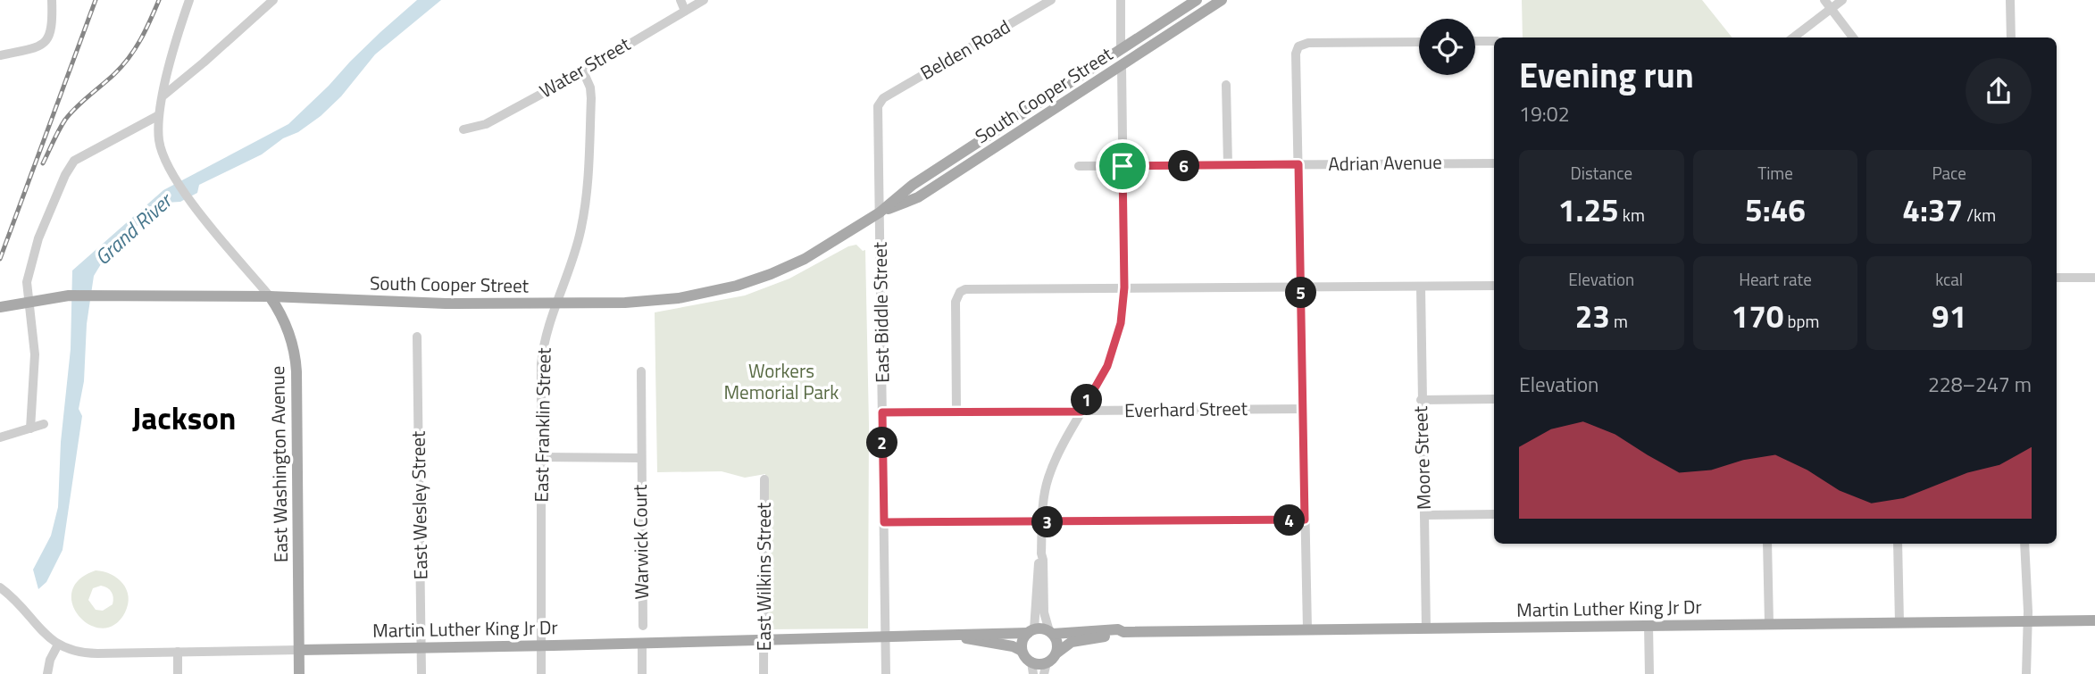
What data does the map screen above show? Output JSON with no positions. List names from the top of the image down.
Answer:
{
  "streets": {
    "main road": ["South Cooper Street", "East Washington Avenue", "Martin Luther King Jr Dr"],
    "street": [
      "Belden Road",
      "Water Street",
      "Adrian Avenue",
      "East Biddle Street",
      "Everhard Street",
      "East Franklin Street",
      "Moore Street",
      "East Wesley Street",
      "Warwick Court",
      "East Wilkins Street"
    ]
  },
  "crossings": [
    ["Belden Road", "East Biddle Street"],
    ["Water Street", "East Franklin Street"],
    ["South Cooper Street", "East Biddle Street"],
    ["South Cooper Street", "East Franklin Street"],
    ["South Cooper Street", "East Washington Avenue"],
    ["East Biddle Street", "Everhard Street"],
    ["East Biddle Street", "Martin Luther King Jr Dr"],
    ["East Franklin Street", "Warwick Court"],
    ["East Franklin Street", "Martin Luther King Jr Dr"],
    ["Moore Street", "Martin Luther King Jr Dr"],
    ["East Washington Avenue", "Martin Luther King Jr Dr"],
    ["East Wesley Street", "Martin Luther King Jr Dr"],
    ["East Wilkins Street", "Martin Luther King Jr Dr"]
  ],
  "districts": ["Jackson"],
  "water": ["Grand River"],
  "parks": ["Workers Memorial Park"],
  "page": {
    "heading": ["Evening run", "19:02"],
    "stats": [
      ["Distance", "1.25 km"],
      ["Time", "5:46"],
      ["Pace", "4:37 /km"],
      ["Elevation", "23 m"],
      ["Heart rate", "170 bpm"],
      ["kcal", "91"]
    ],
    "pins": [
      "6",
      "5",
      "1",
      "2",
      "4",
      "3"
    ],
    "chart": ["Elevation", "228–247 m"]
  }
}
